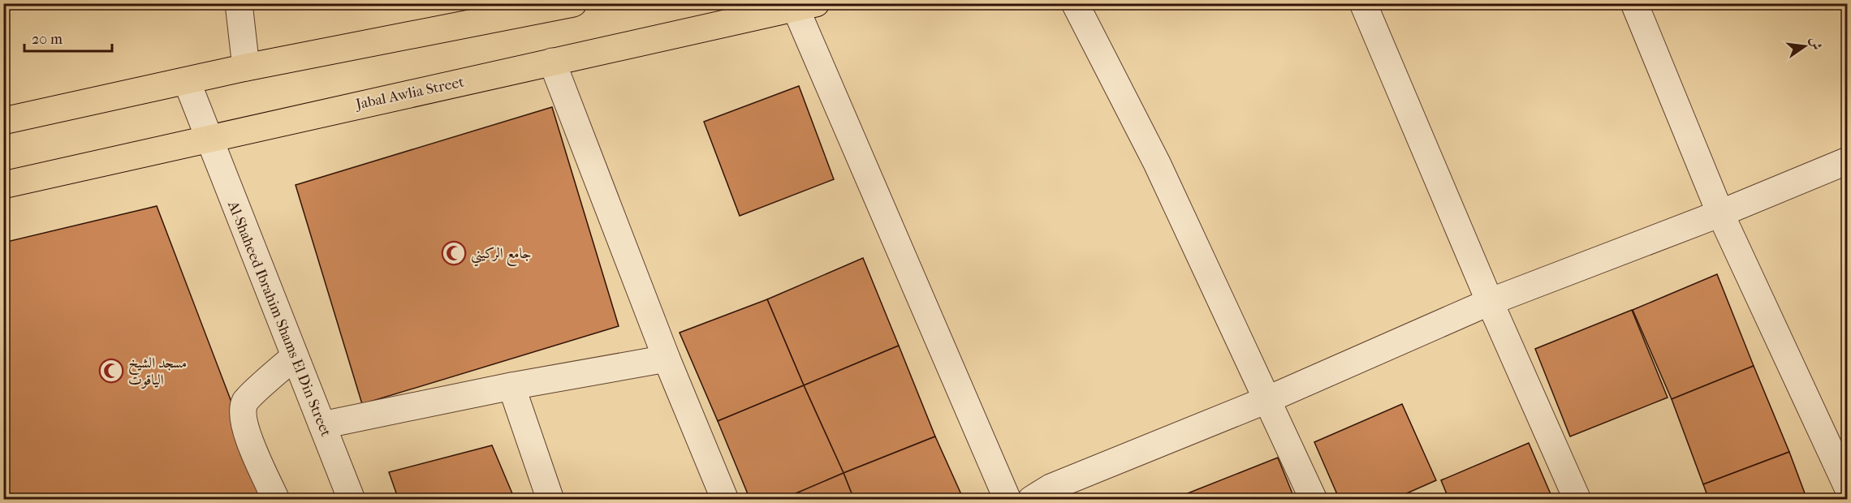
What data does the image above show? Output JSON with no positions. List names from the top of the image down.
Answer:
{
  "streets": {
    "main road": ["Jabal Awlia Street"],
    "street": ["Al-Shaheed Ibrahim Shams El Din Street"]
  },
  "crossings": [
    ["Jabal Awlia Street", "Al-Shaheed Ibrahim Shams El Din Street"]
  ],
  "places": {
    "mosque": ["جامع الركيني", "مسجد الشيخ الياقوت"]
  },
  "scale_bar": "20 m",
  "north": "right"
}
